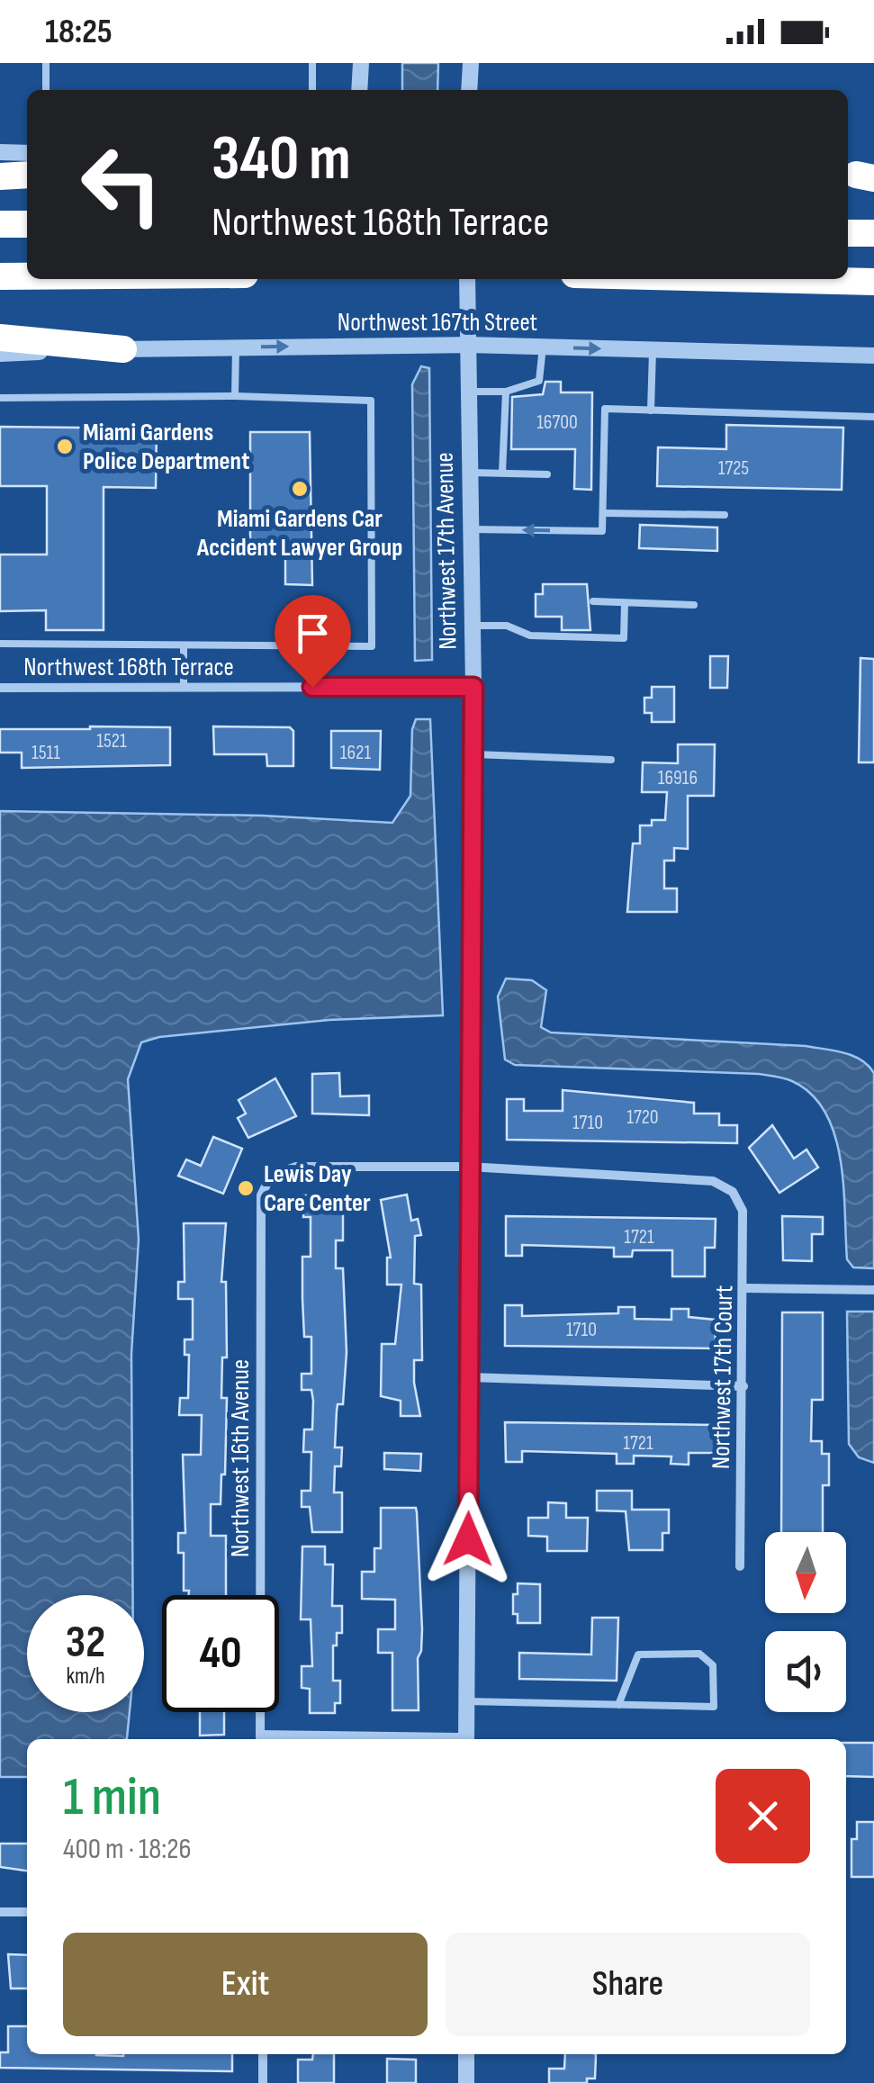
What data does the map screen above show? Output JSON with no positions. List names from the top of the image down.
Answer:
{
  "streets": {
    "street": [
      "Northwest 167th Street",
      "Northwest 17th Avenue",
      "Northwest 168th Terrace",
      "Northwest 17th Court",
      "Northwest 16th Avenue"
    ]
  },
  "crossings": [
    ["Northwest 167th Street", "Northwest 17th Avenue"],
    ["Northwest 17th Avenue", "Northwest 168th Terrace"],
    ["Northwest 17th Avenue", "Northwest 17th Court"],
    ["Northwest 17th Avenue", "Northwest 16th Avenue"],
    ["Northwest 17th Court", "Northwest 16th Avenue"]
  ],
  "one_way": ["Northwest 167th Street"],
  "places": ["Miami Gardens Police Department", "Miami Gardens Car Accident Lawyer Group", "Lewis Day Care Center"],
  "house_numbers": [
    "16700",
    "1725",
    "1521",
    "1511",
    "1621",
    "16916",
    "1720",
    "1710",
    "1721",
    "1710",
    "1721"
  ],
  "north": "bottom",
  "page": {
    "status": "18:25",
    "turn": ["340 m", "Northwest 168th Terrace"],
    "speed": "32 km/h",
    "limit": "40",
    "heading": ["1 min", "400 m · 18:26"],
    "buttons": ["Exit", "Share"]
  }
}
